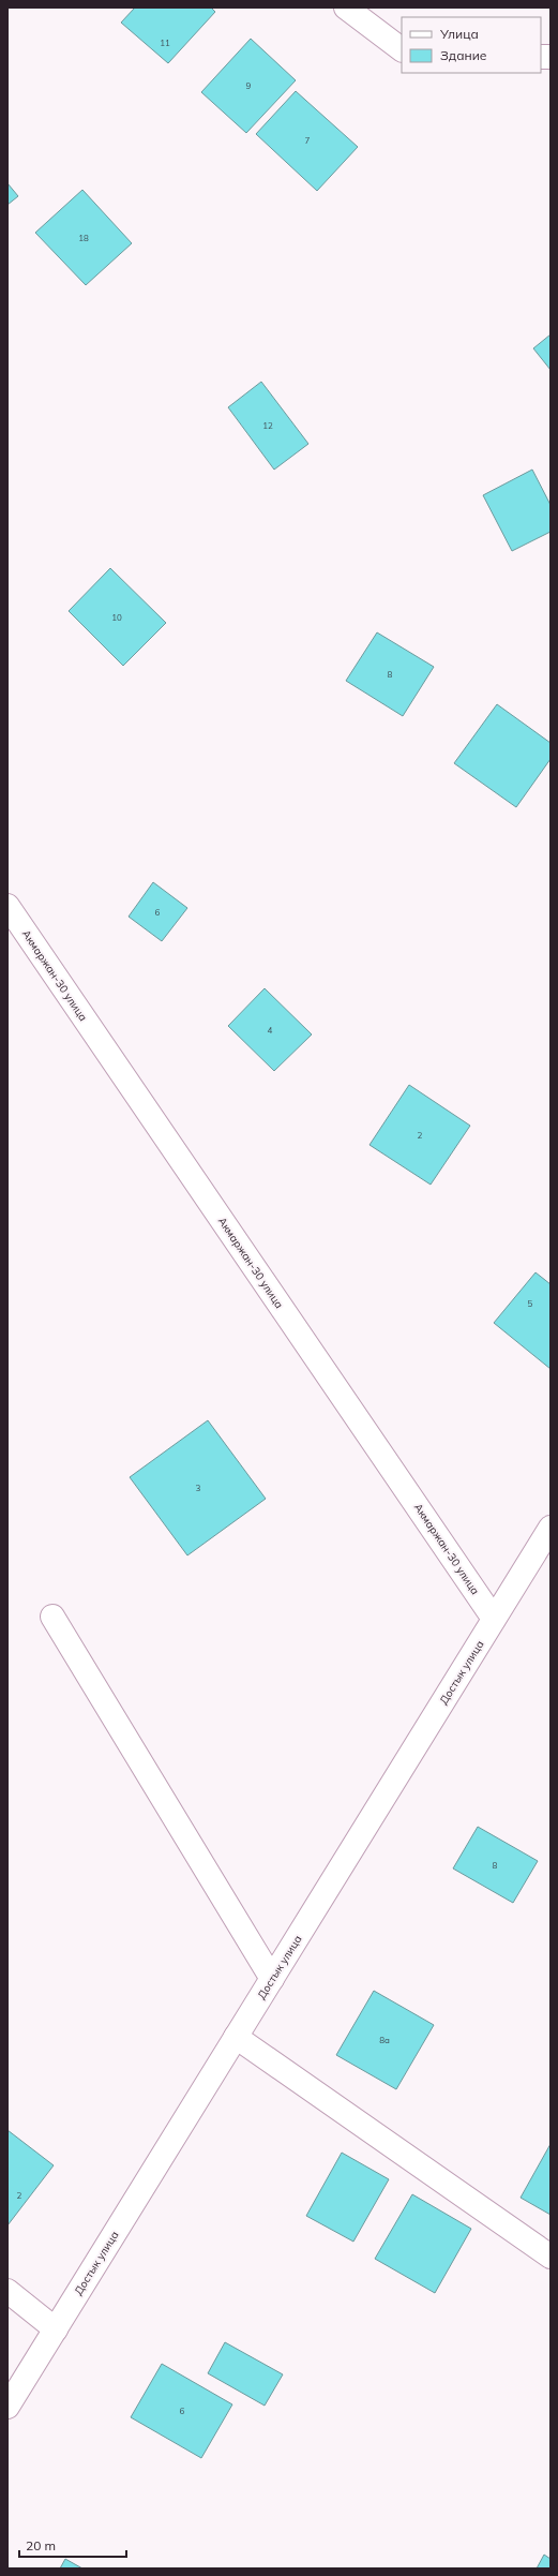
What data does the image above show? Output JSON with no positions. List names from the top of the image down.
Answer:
{
  "streets": {
    "street": ["Акмаржан-30 улица", "Достык улица"]
  },
  "crossings": [
    ["Акмаржан-30 улица", "Достык улица"]
  ],
  "house_numbers": [
    "11",
    "9",
    "7",
    "18",
    "12",
    "10",
    "8",
    "6",
    "4",
    "2",
    "5",
    "3",
    "8",
    "8а",
    "2",
    "6"
  ],
  "legend": ["Улица", "Здание"],
  "scale_bar": "20 m"
}
